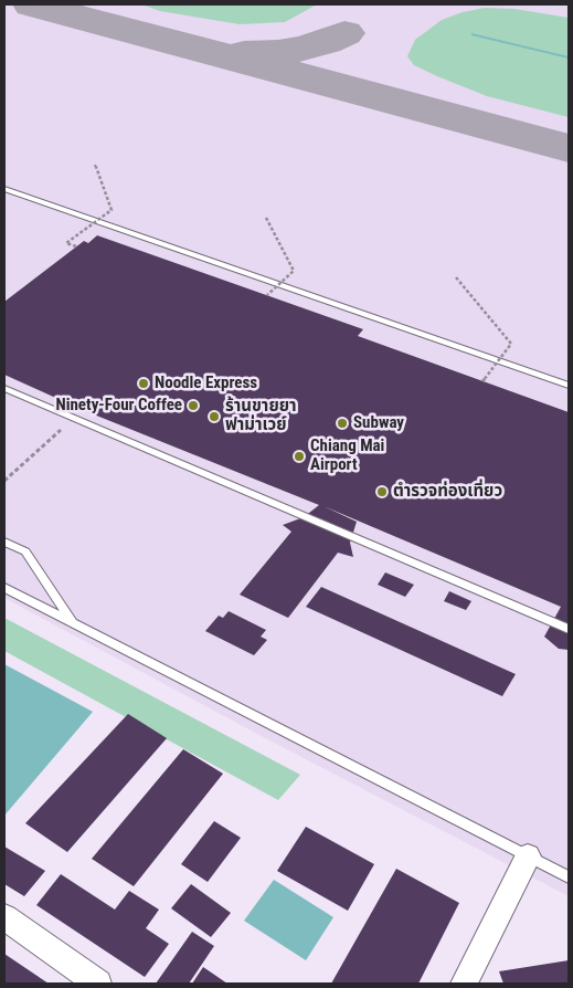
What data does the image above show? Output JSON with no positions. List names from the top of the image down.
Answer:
{
  "places": [
    "Noodle Express",
    "Ninety-Four Coffee",
    "ร้านขายยา ฟาม่าเวย์",
    "Subway",
    "Chiang Mai Airport",
    "ตำรวจท่องเที่ยว"
  ]
}
